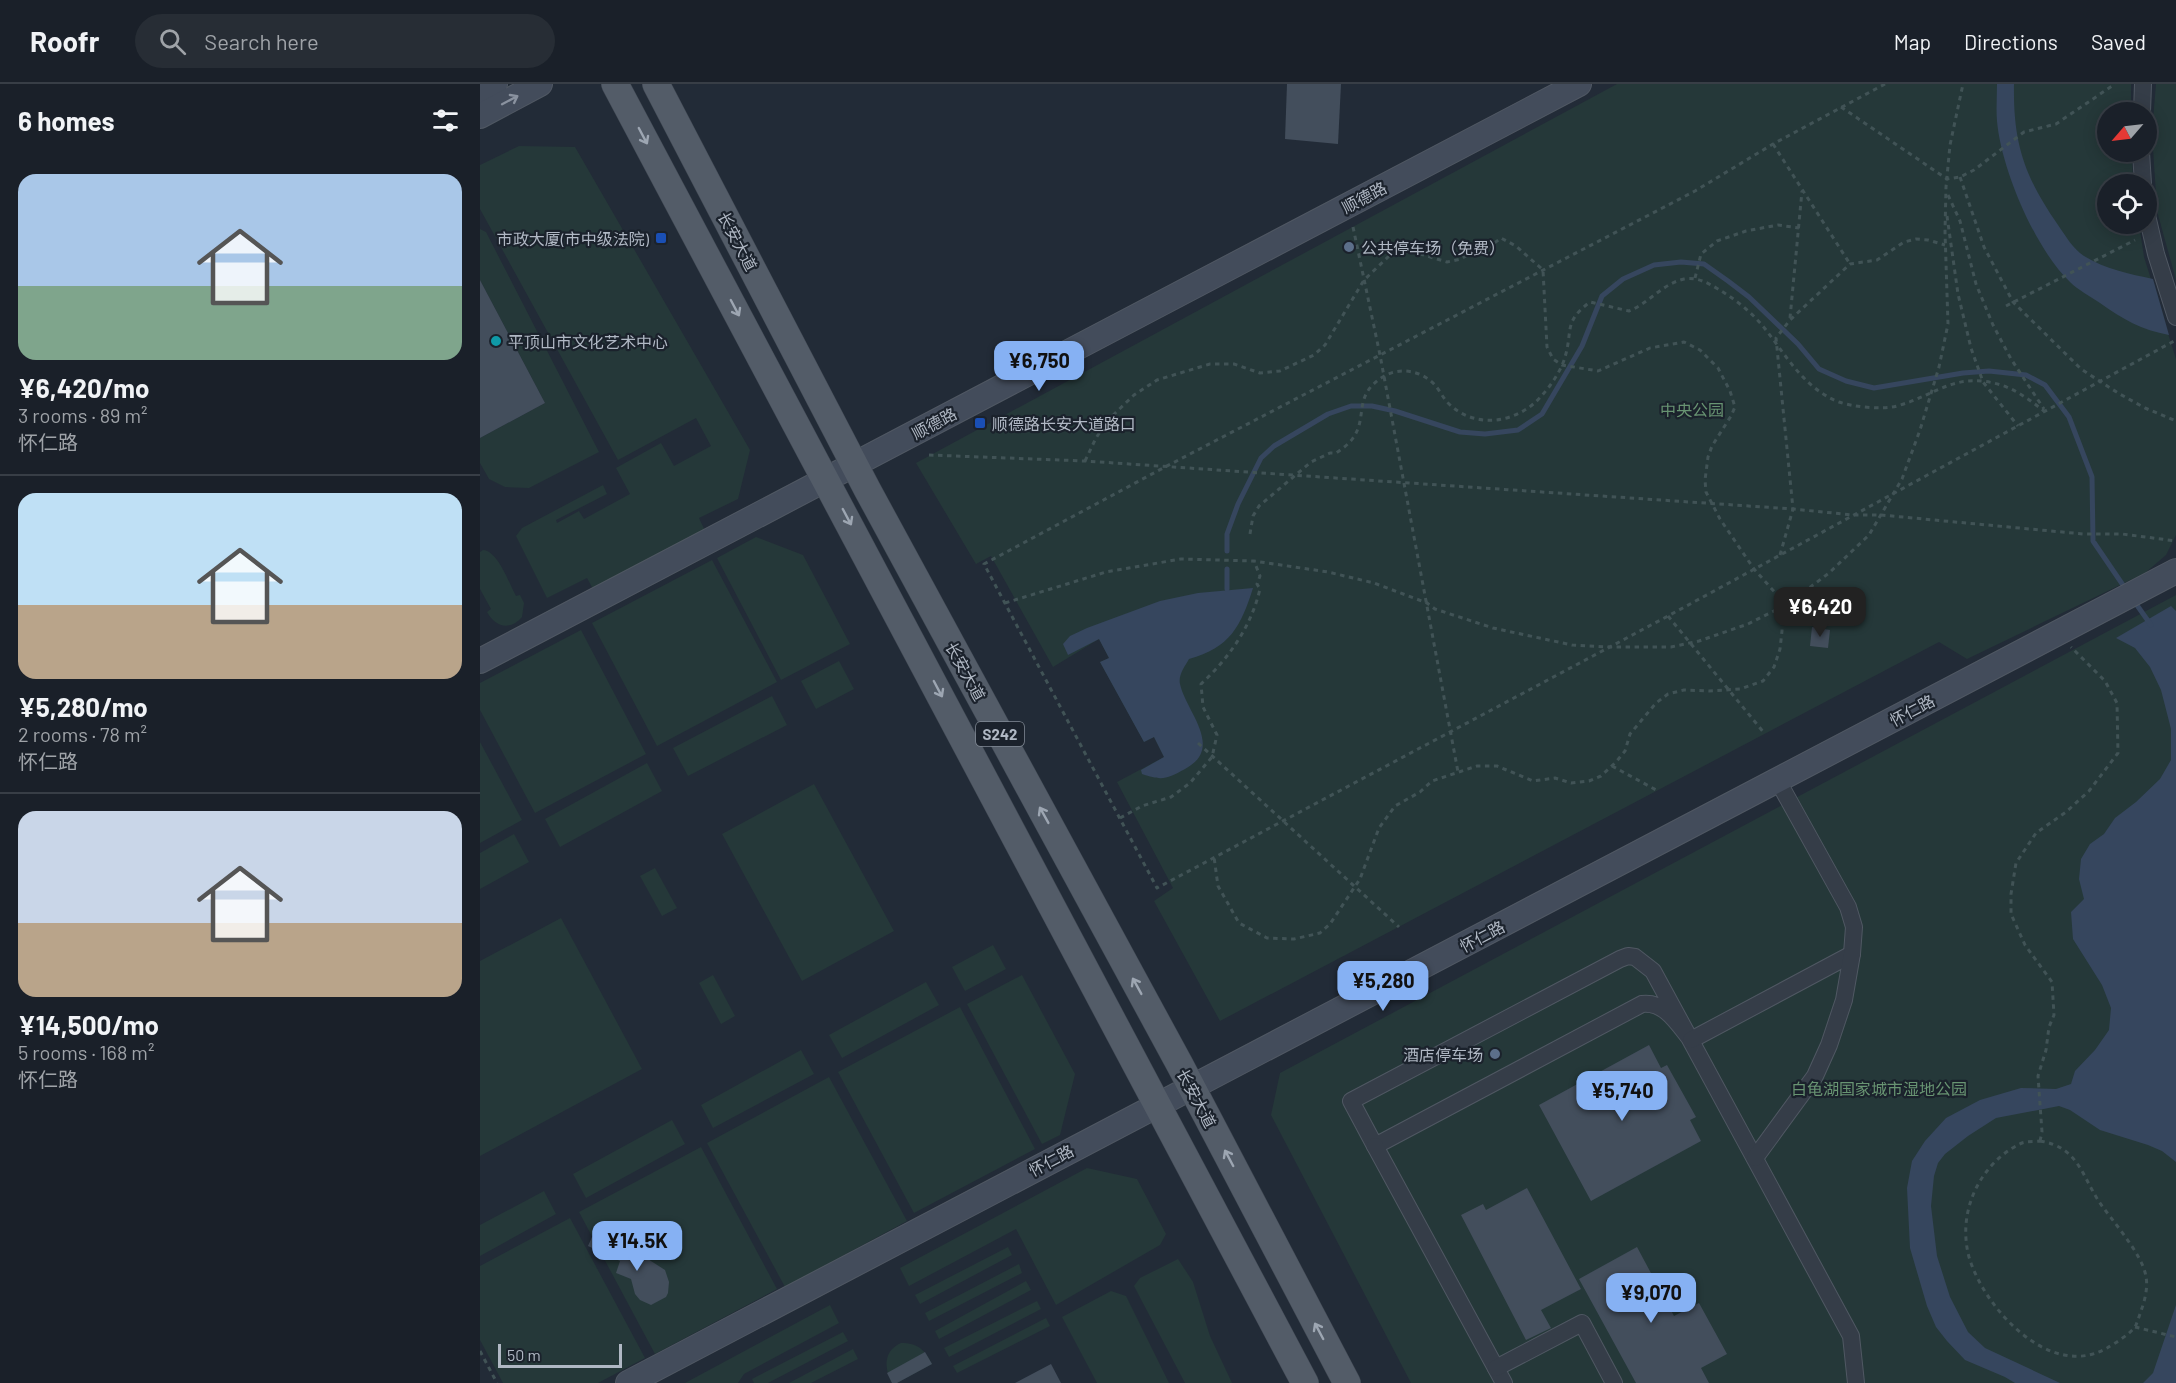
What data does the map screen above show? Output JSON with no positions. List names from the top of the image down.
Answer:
{
  "streets": {
    "main road": ["长安大道", "S242"],
    "street": ["顺德路", "怀仁路"]
  },
  "crossings": [
    ["顺德路", "长安大道"],
    ["长安大道", "怀仁路"]
  ],
  "parks": ["中央公园", "白龟湖国家城市湿地公园"],
  "places": {
    "transit": ["市政大厦(市中级法院)", "顺德路长安大道路口"],
    "other": ["公共停车场（免费）", "平顶山市文化艺术中心", "酒店停车场"]
  },
  "scale_bar": "50 m",
  "north": "bottom left",
  "page": {
    "header": "Roofr",
    "search": "Search here",
    "nav": ["Map", "Directions", "Saved"],
    "heading": "6 homes",
    "list": [
      {
        "name": "¥6,420/mo",
        "note": "3 rooms · 89 m² · 怀仁路"
      },
      {
        "name": "¥5,280/mo",
        "note": "2 rooms · 78 m² · 怀仁路"
      },
      {
        "name": "¥14,500/mo",
        "note": "5 rooms · 168 m² · 怀仁路"
      }
    ],
    "price": [
      "¥6,750",
      "¥6,420",
      "¥5,280",
      "¥5,740",
      "¥14.5K",
      "¥9,070"
    ],
    "scale": "50 m"
  }
}
